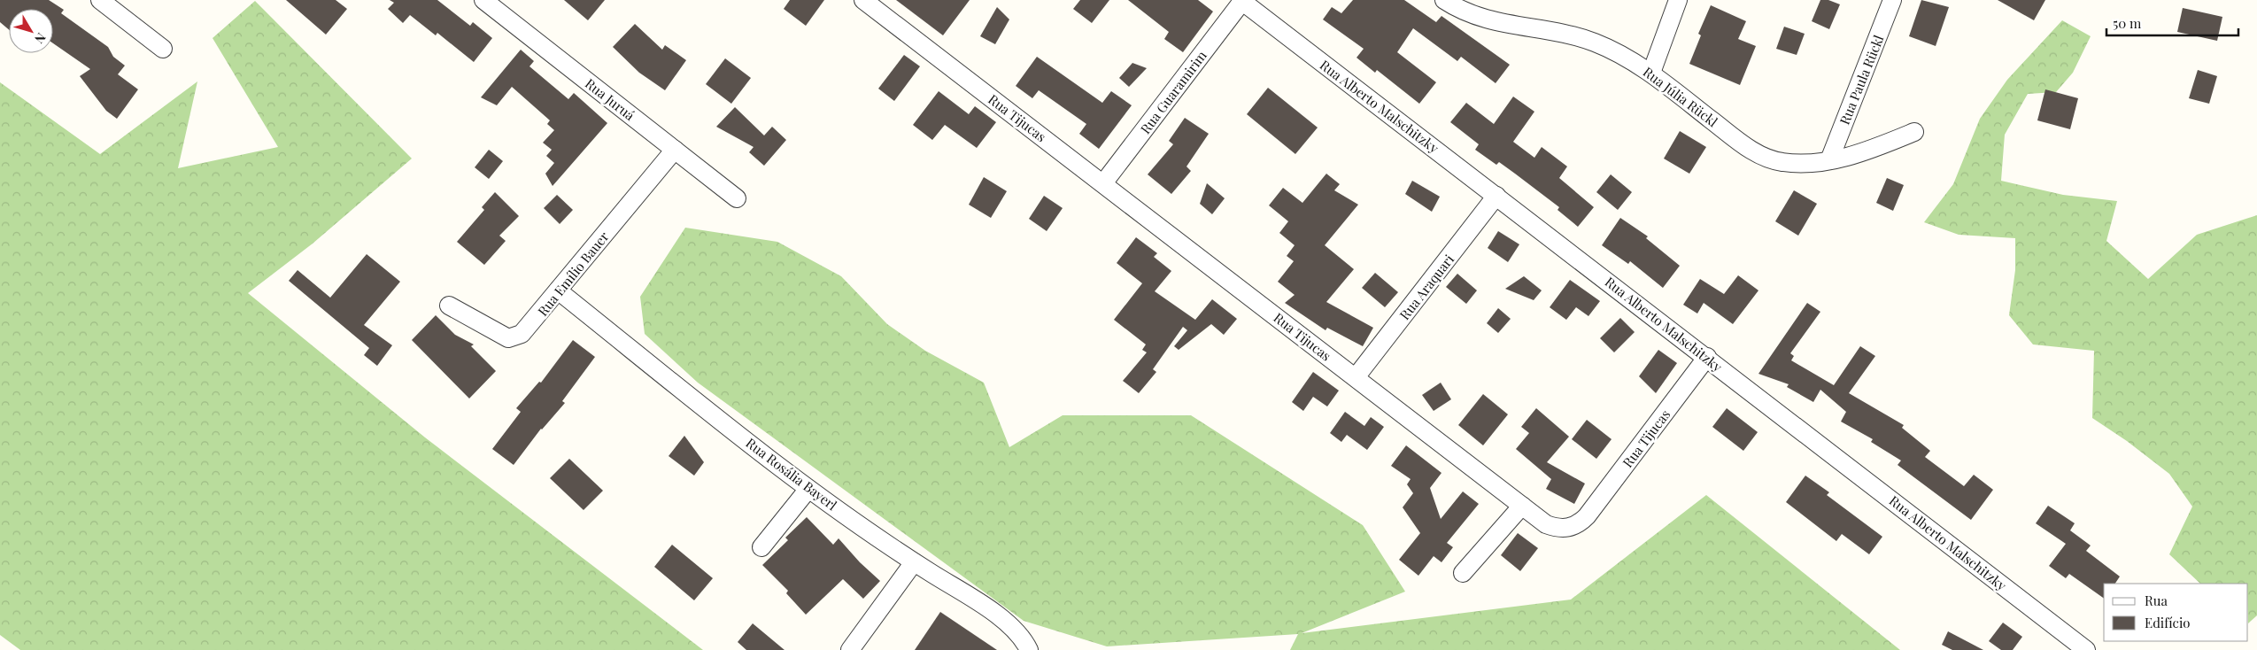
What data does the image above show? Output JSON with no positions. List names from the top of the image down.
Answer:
{
  "streets": {
    "street": [
      "Rua Paula Rückl",
      "Rua Guaramirim",
      "Rua Júlia Rückl",
      "Rua Juruá",
      "Rua Alberto Malschitzky",
      "Rua Tijucas",
      "Rua Emílio Bauer",
      "Rua Araquari",
      "Rua Rosália Bayerl"
    ]
  },
  "crossings": [
    ["Rua Paula Rückl", "Rua Júlia Rückl"],
    ["Rua Guaramirim", "Rua Alberto Malschitzky"],
    ["Rua Guaramirim", "Rua Tijucas"],
    ["Rua Juruá", "Rua Emílio Bauer"],
    ["Rua Alberto Malschitzky", "Rua Tijucas"],
    ["Rua Alberto Malschitzky", "Rua Araquari"],
    ["Rua Tijucas", "Rua Araquari"],
    ["Rua Emílio Bauer", "Rua Rosália Bayerl"]
  ],
  "legend": ["Rua", "Edifício"],
  "scale_bar": "50 m",
  "north": "bottom right"
}
